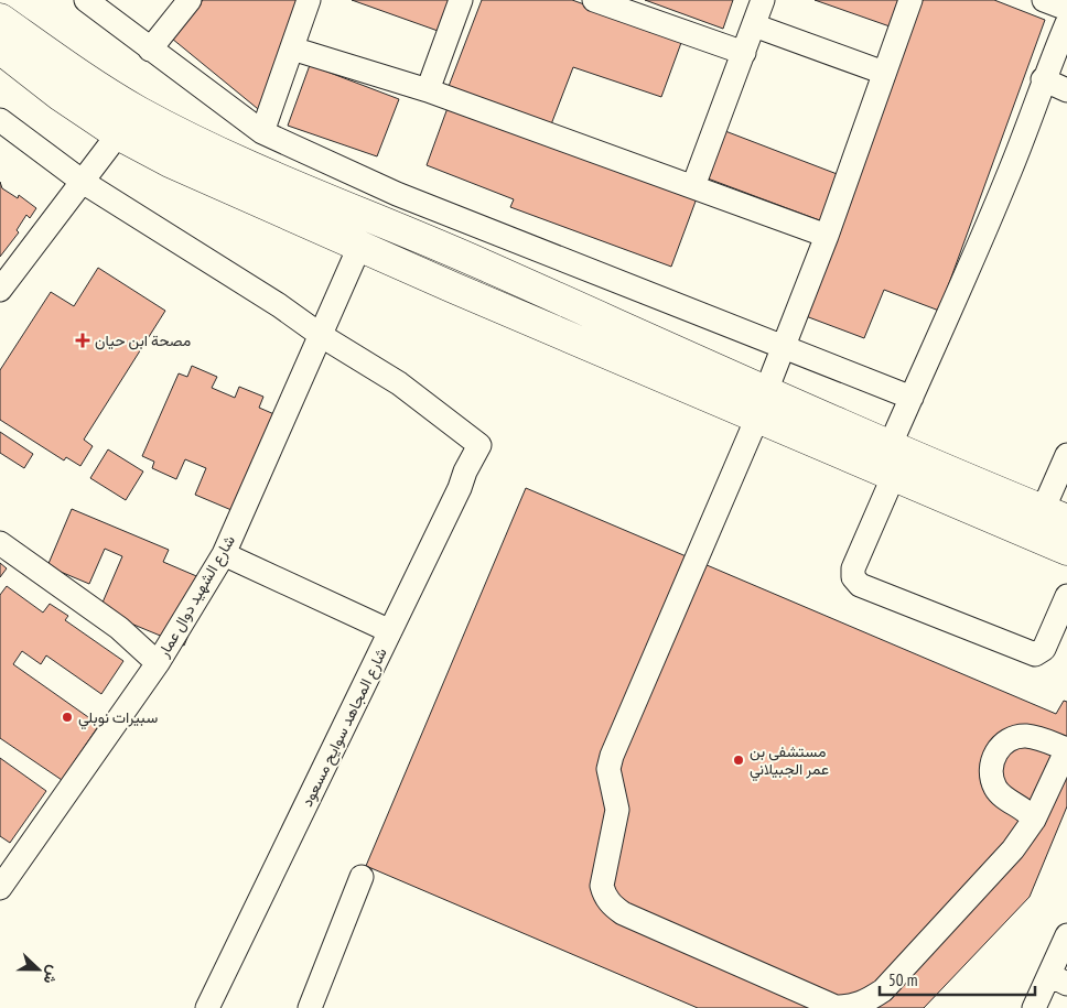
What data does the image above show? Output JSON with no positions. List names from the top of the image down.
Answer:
{
  "streets": {
    "street": ["شارع الشهيد دوال عمار", "شارع المجاهد سوايح مسعود"]
  },
  "crossings": [
    ["شارع الشهيد دوال عمار", "شارع المجاهد سوايح مسعود"]
  ],
  "places": {
    "health": ["مصحة ابن حيان"],
    "other": ["سبيرات نوبلي", "مستشفى بن عمر الجبيلاني"]
  },
  "scale_bar": "50 m",
  "north": "right"
}
